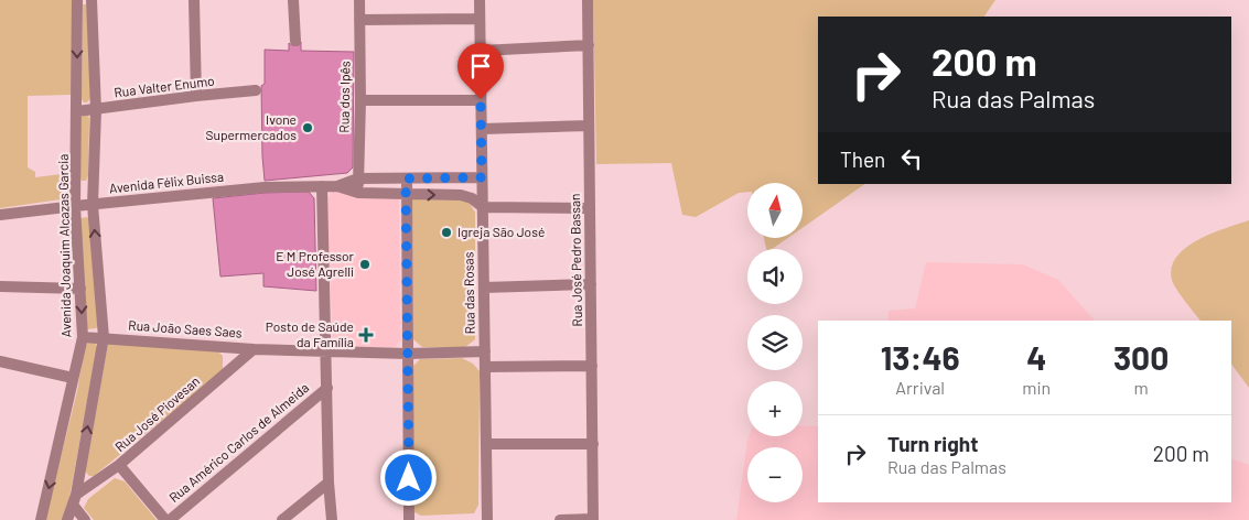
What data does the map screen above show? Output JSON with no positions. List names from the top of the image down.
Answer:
{
  "streets": {
    "street": [
      "Rua Valter Enumo",
      "Rua dos Ipês",
      "Avenida Félix Buissa",
      "Avenida Joaquim Alcazas Garcia",
      "Rua José Pedro Bassan",
      "Rua das Rosas",
      "Rua João Saes Saes",
      "Rua José Piovesan",
      "Rua Américo Carlos de Almeida"
    ]
  },
  "crossings": [
    ["Rua Valter Enumo", "Avenida Joaquim Alcazas Garcia"],
    ["Rua dos Ipês", "Avenida Félix Buissa"],
    ["Avenida Félix Buissa", "Avenida Joaquim Alcazas Garcia"],
    ["Avenida Félix Buissa", "Rua das Rosas"],
    ["Avenida Joaquim Alcazas Garcia", "Rua João Saes Saes"],
    ["Avenida Joaquim Alcazas Garcia", "Rua José Piovesan"],
    ["Rua das Rosas", "Rua João Saes Saes"],
    ["Rua João Saes Saes", "Rua José Piovesan"]
  ],
  "places": {
    "other": ["Ivone Supermercados", "Igreja São José", "E M Professor José Agrelli"],
    "health": ["Posto de Saúde da Família"]
  },
  "north": "top",
  "page": {
    "turn": ["200 m", "Rua das Palmas"],
    "then": "Then",
    "map_buttons": ["+", "−"],
    "eta": [
      "13:46",
      "Arrival",
      "4",
      "min",
      "300",
      "m"
    ],
    "list": [
      {
        "name": "Turn right",
        "note": "Rua das Palmas",
        "value": "200 m"
      }
    ]
  }
}
